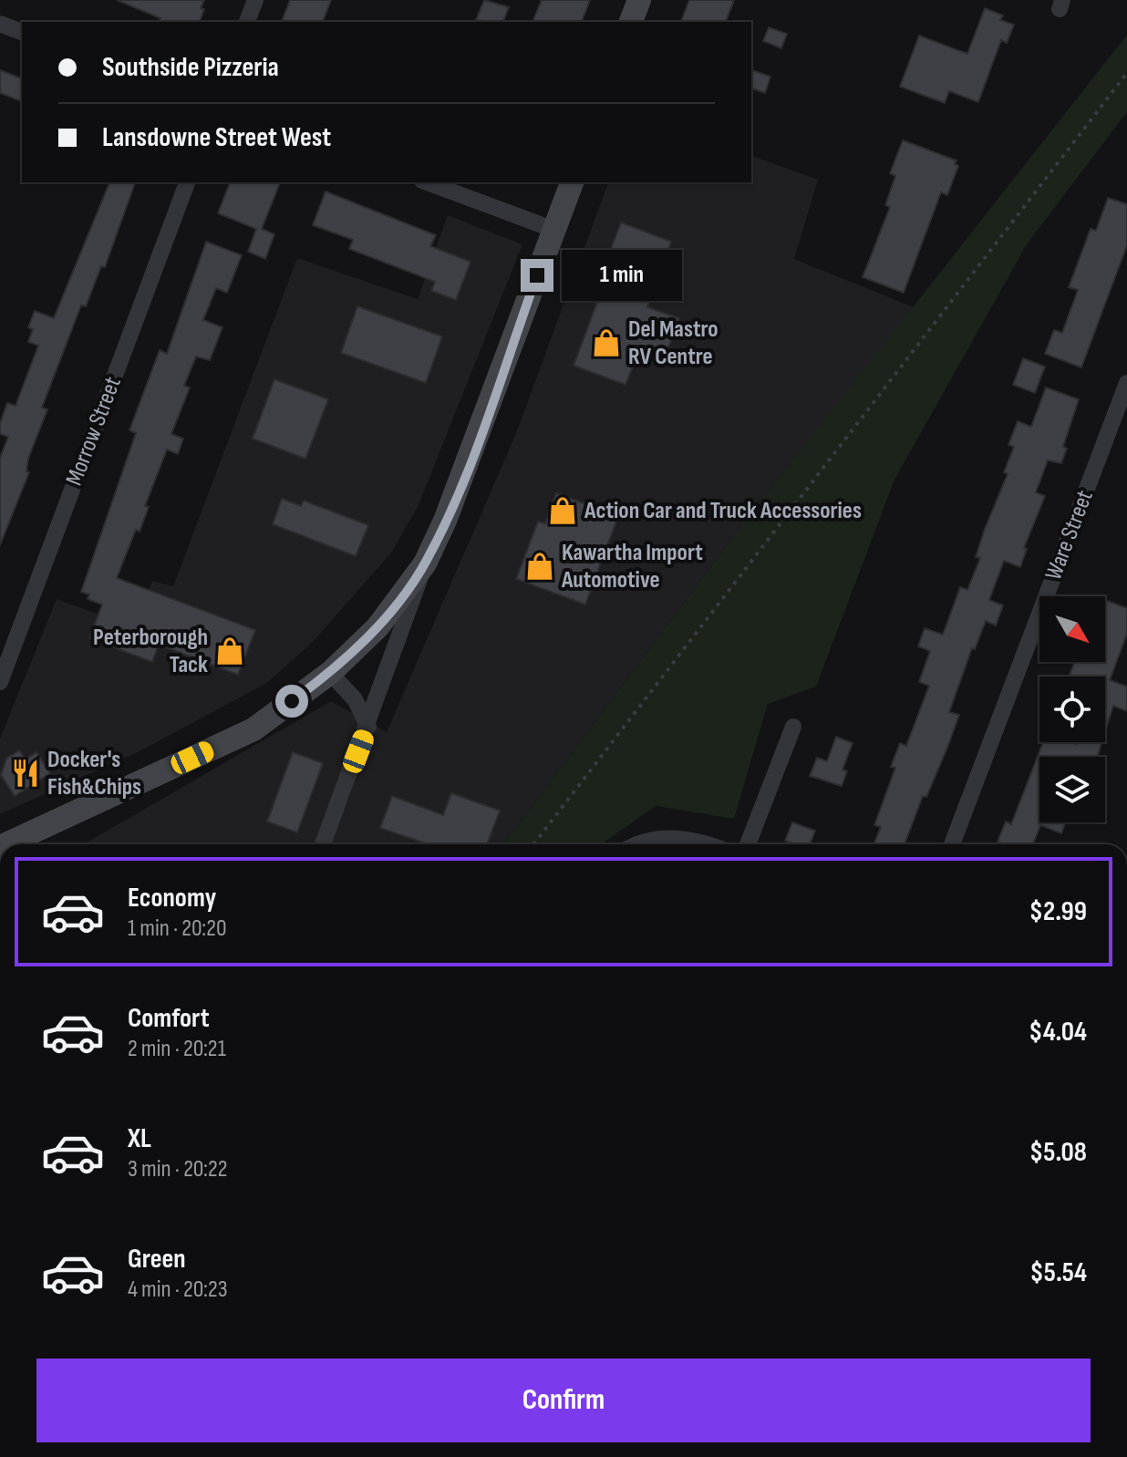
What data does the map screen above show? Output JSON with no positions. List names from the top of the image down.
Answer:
{
  "streets": {
    "street": ["Morrow Street", "Ware Street"]
  },
  "places": {
    "shop": [
      "Del Mastro RV Centre",
      "Action Car and Truck Accessories",
      "Kawartha Import Automotive",
      "Peterborough Tack"
    ],
    "restaurant": ["Docker's Fish&Chips"]
  },
  "north": "bottom right",
  "page": {
    "banner": ["Southside Pizzeria", "Lansdowne Street West"],
    "bubble": "1 min",
    "list": [
      {
        "name": "Economy",
        "note": "1 min · 20:20",
        "value": "$2.99"
      },
      {
        "name": "Comfort",
        "note": "2 min · 20:21",
        "value": "$4.04"
      },
      {
        "name": "XL",
        "note": "3 min · 20:22",
        "value": "$5.08"
      },
      {
        "name": "Green",
        "note": "4 min · 20:23",
        "value": "$5.54"
      }
    ],
    "buttons": "Confirm"
  }
}
